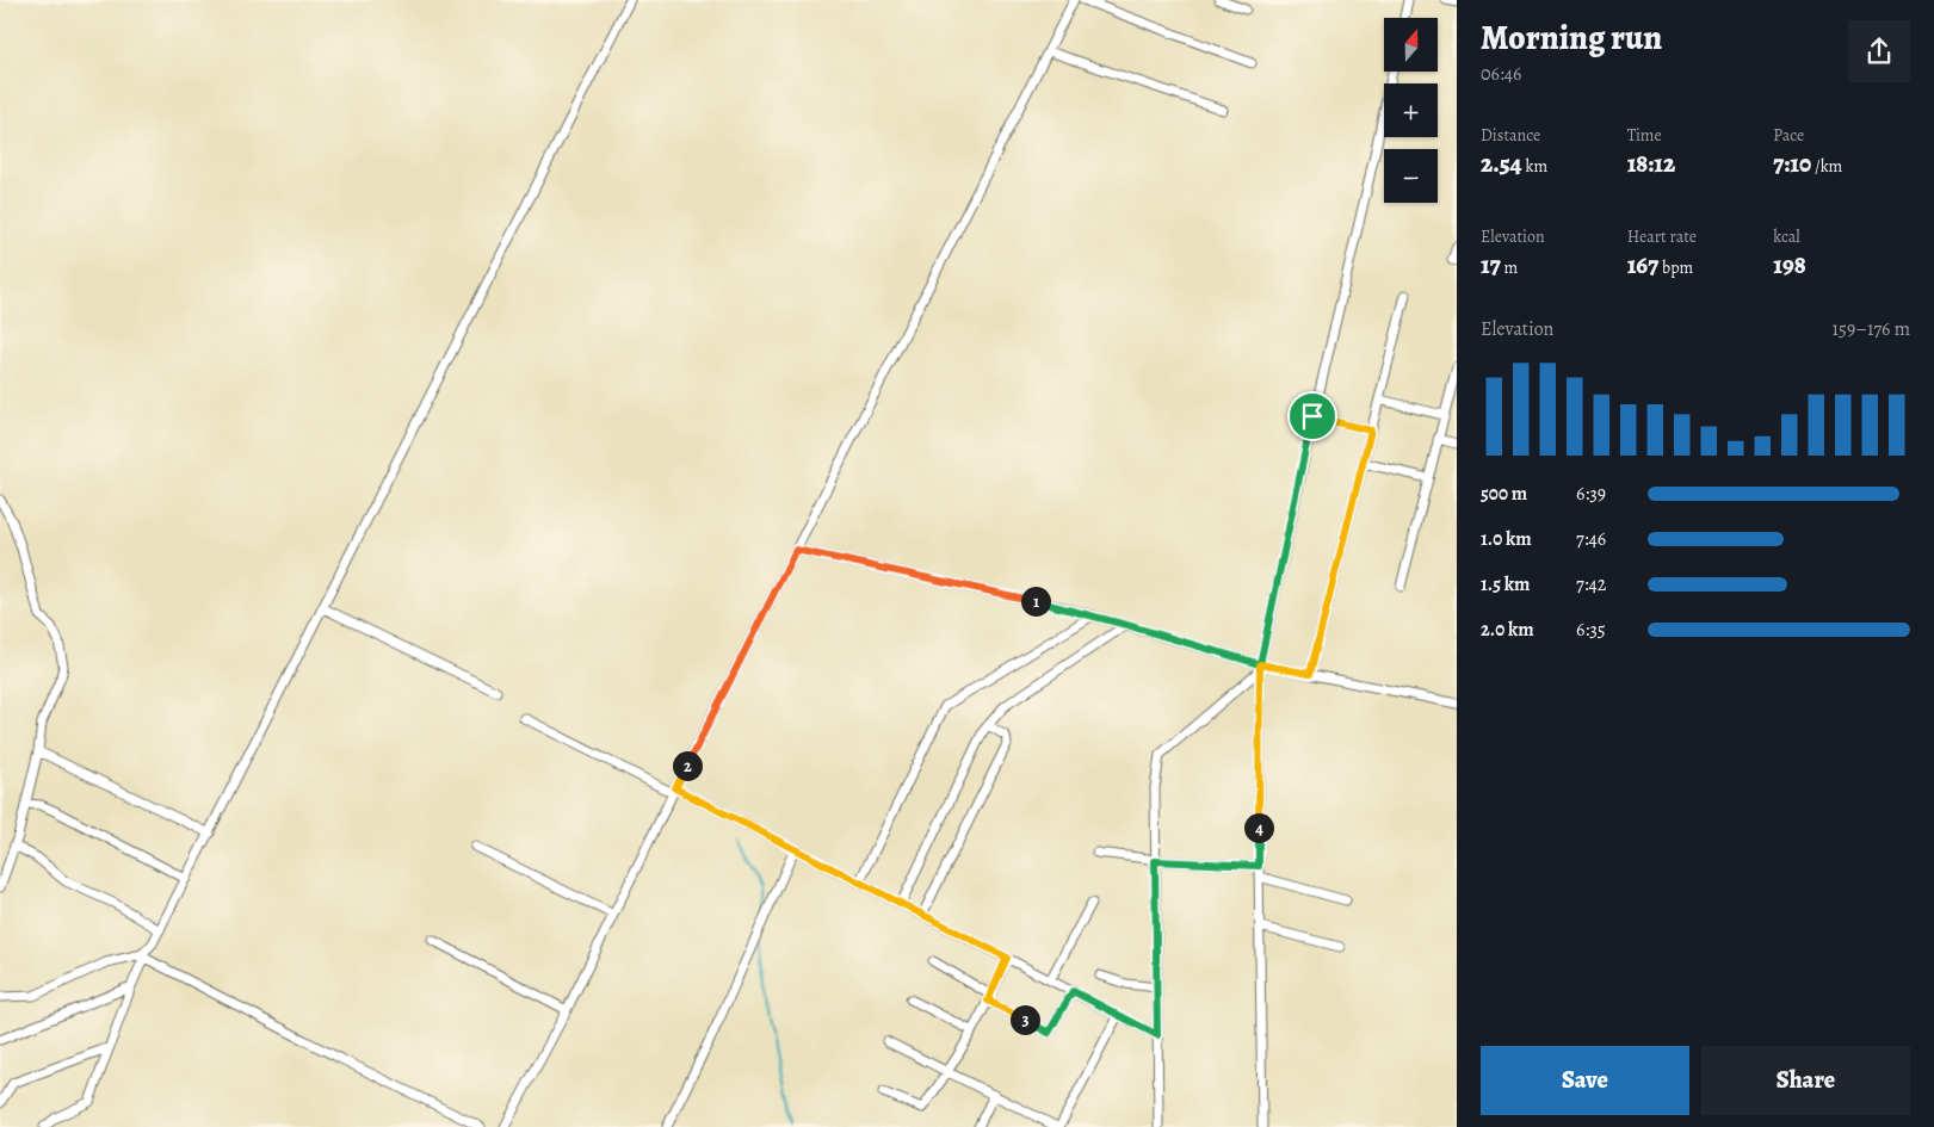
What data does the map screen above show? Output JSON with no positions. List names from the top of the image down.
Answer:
{
  "north": "top",
  "page": {
    "heading": ["Morning run", "06:46"],
    "map_buttons": ["+", "−"],
    "stats": [
      ["Distance", "2.54 km"],
      ["Time", "18:12"],
      ["Pace", "7:10 /km"],
      ["Elevation", "17 m"],
      ["Heart rate", "167 bpm"],
      ["kcal", "198"]
    ],
    "chart": ["Elevation", "159–176 m"],
    "list": [
      {
        "name": "500 m",
        "note": "6:39"
      },
      {
        "name": "1.0 km",
        "note": "7:46"
      },
      {
        "name": "1.5 km",
        "note": "7:42"
      },
      {
        "name": "2.0 km",
        "note": "6:35"
      }
    ],
    "pins": [
      "1",
      "2",
      "4",
      "3"
    ],
    "buttons": ["Save", "Share"]
  }
}
